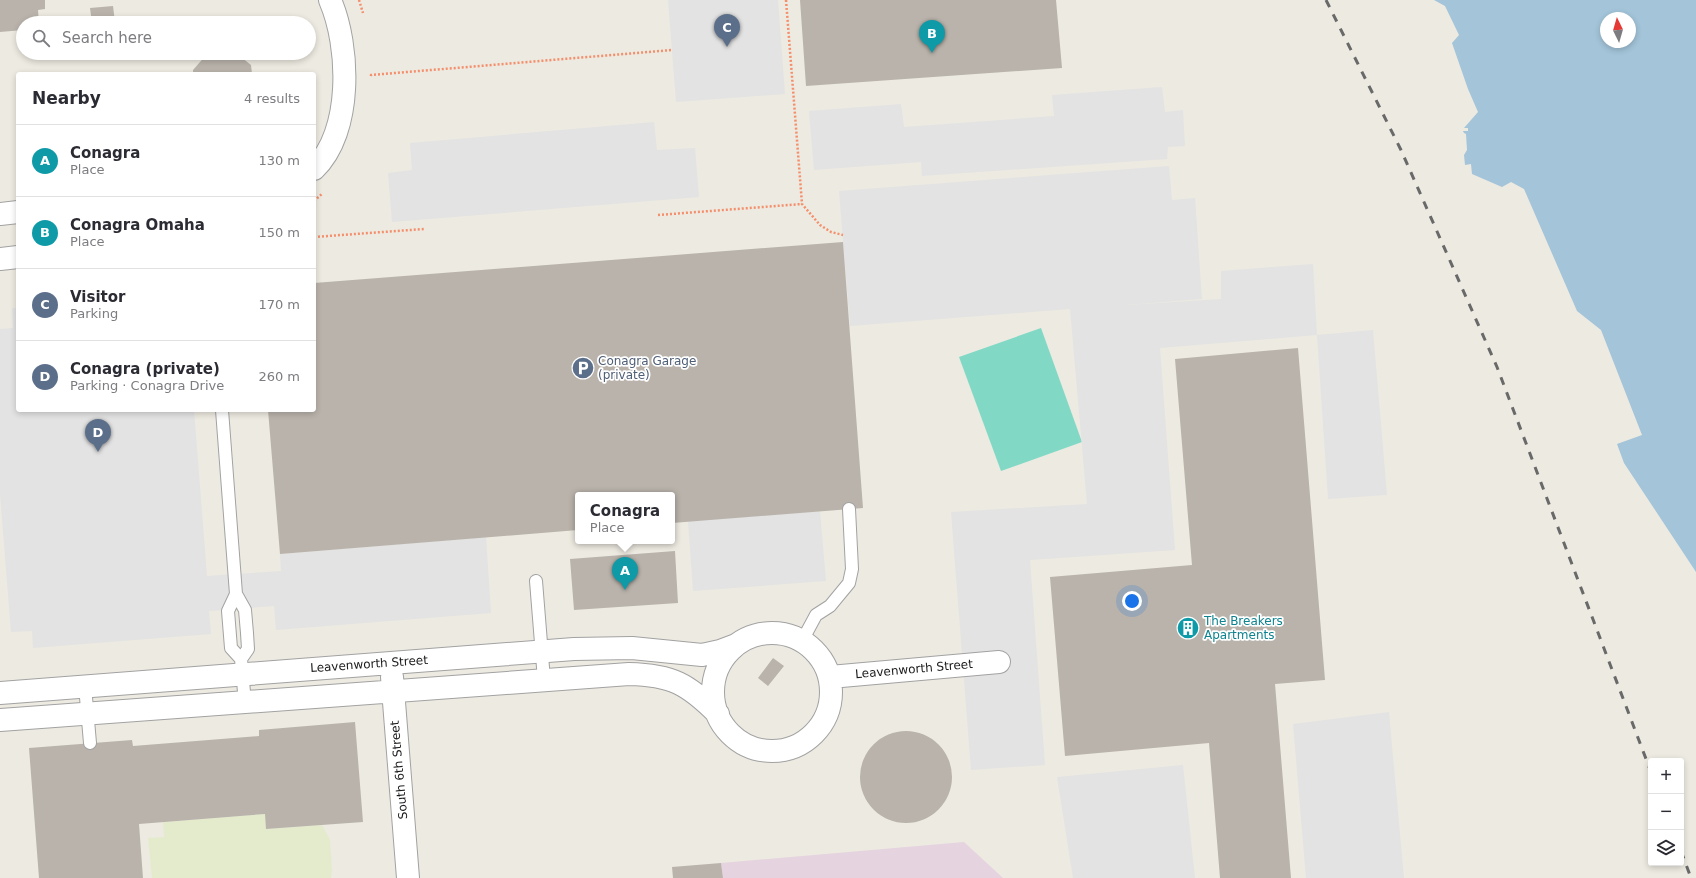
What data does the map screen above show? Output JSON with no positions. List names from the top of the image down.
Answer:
{
  "streets": {
    "street": ["Leavenworth Street", "South 6th Street"]
  },
  "crossings": [
    ["Leavenworth Street", "South 6th Street"]
  ],
  "places": {
    "parking": ["Conagra Garage (private)"],
    "building": ["The Breakers Apartments"]
  },
  "north": "top",
  "page": {
    "pins": [
      "C",
      "B",
      "D",
      "A"
    ],
    "search": "Search here",
    "heading": ["Nearby", "4 results"],
    "list": [
      {
        "mark": "A",
        "name": "Conagra",
        "note": "Place",
        "value": "130 m"
      },
      {
        "mark": "B",
        "name": "Conagra Omaha",
        "note": "Place",
        "value": "150 m"
      },
      {
        "mark": "C",
        "name": "Visitor",
        "note": "Parking",
        "value": "170 m"
      },
      {
        "mark": "D",
        "name": "Conagra (private)",
        "note": "Parking · Conagra Drive",
        "value": "260 m"
      }
    ],
    "popup": ["Conagra", "Place"],
    "map_buttons": ["+", "−"]
  }
}
